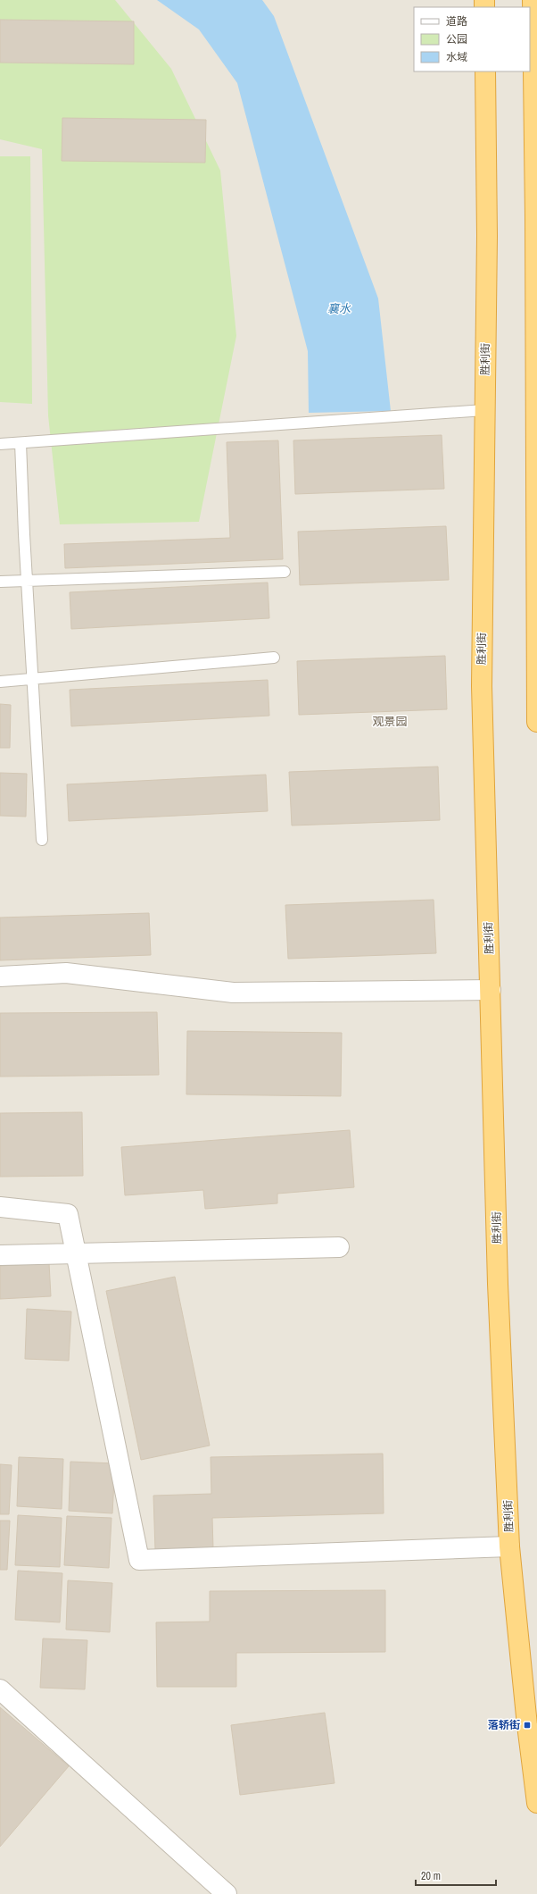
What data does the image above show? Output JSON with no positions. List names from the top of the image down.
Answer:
{
  "streets": {
    "highway": ["胜利街"]
  },
  "districts": ["观景园"],
  "water": ["襄水"],
  "places": {
    "transit": ["落轿街"]
  },
  "legend": ["道路", "公园", "水域"],
  "scale_bar": "20 m"
}
